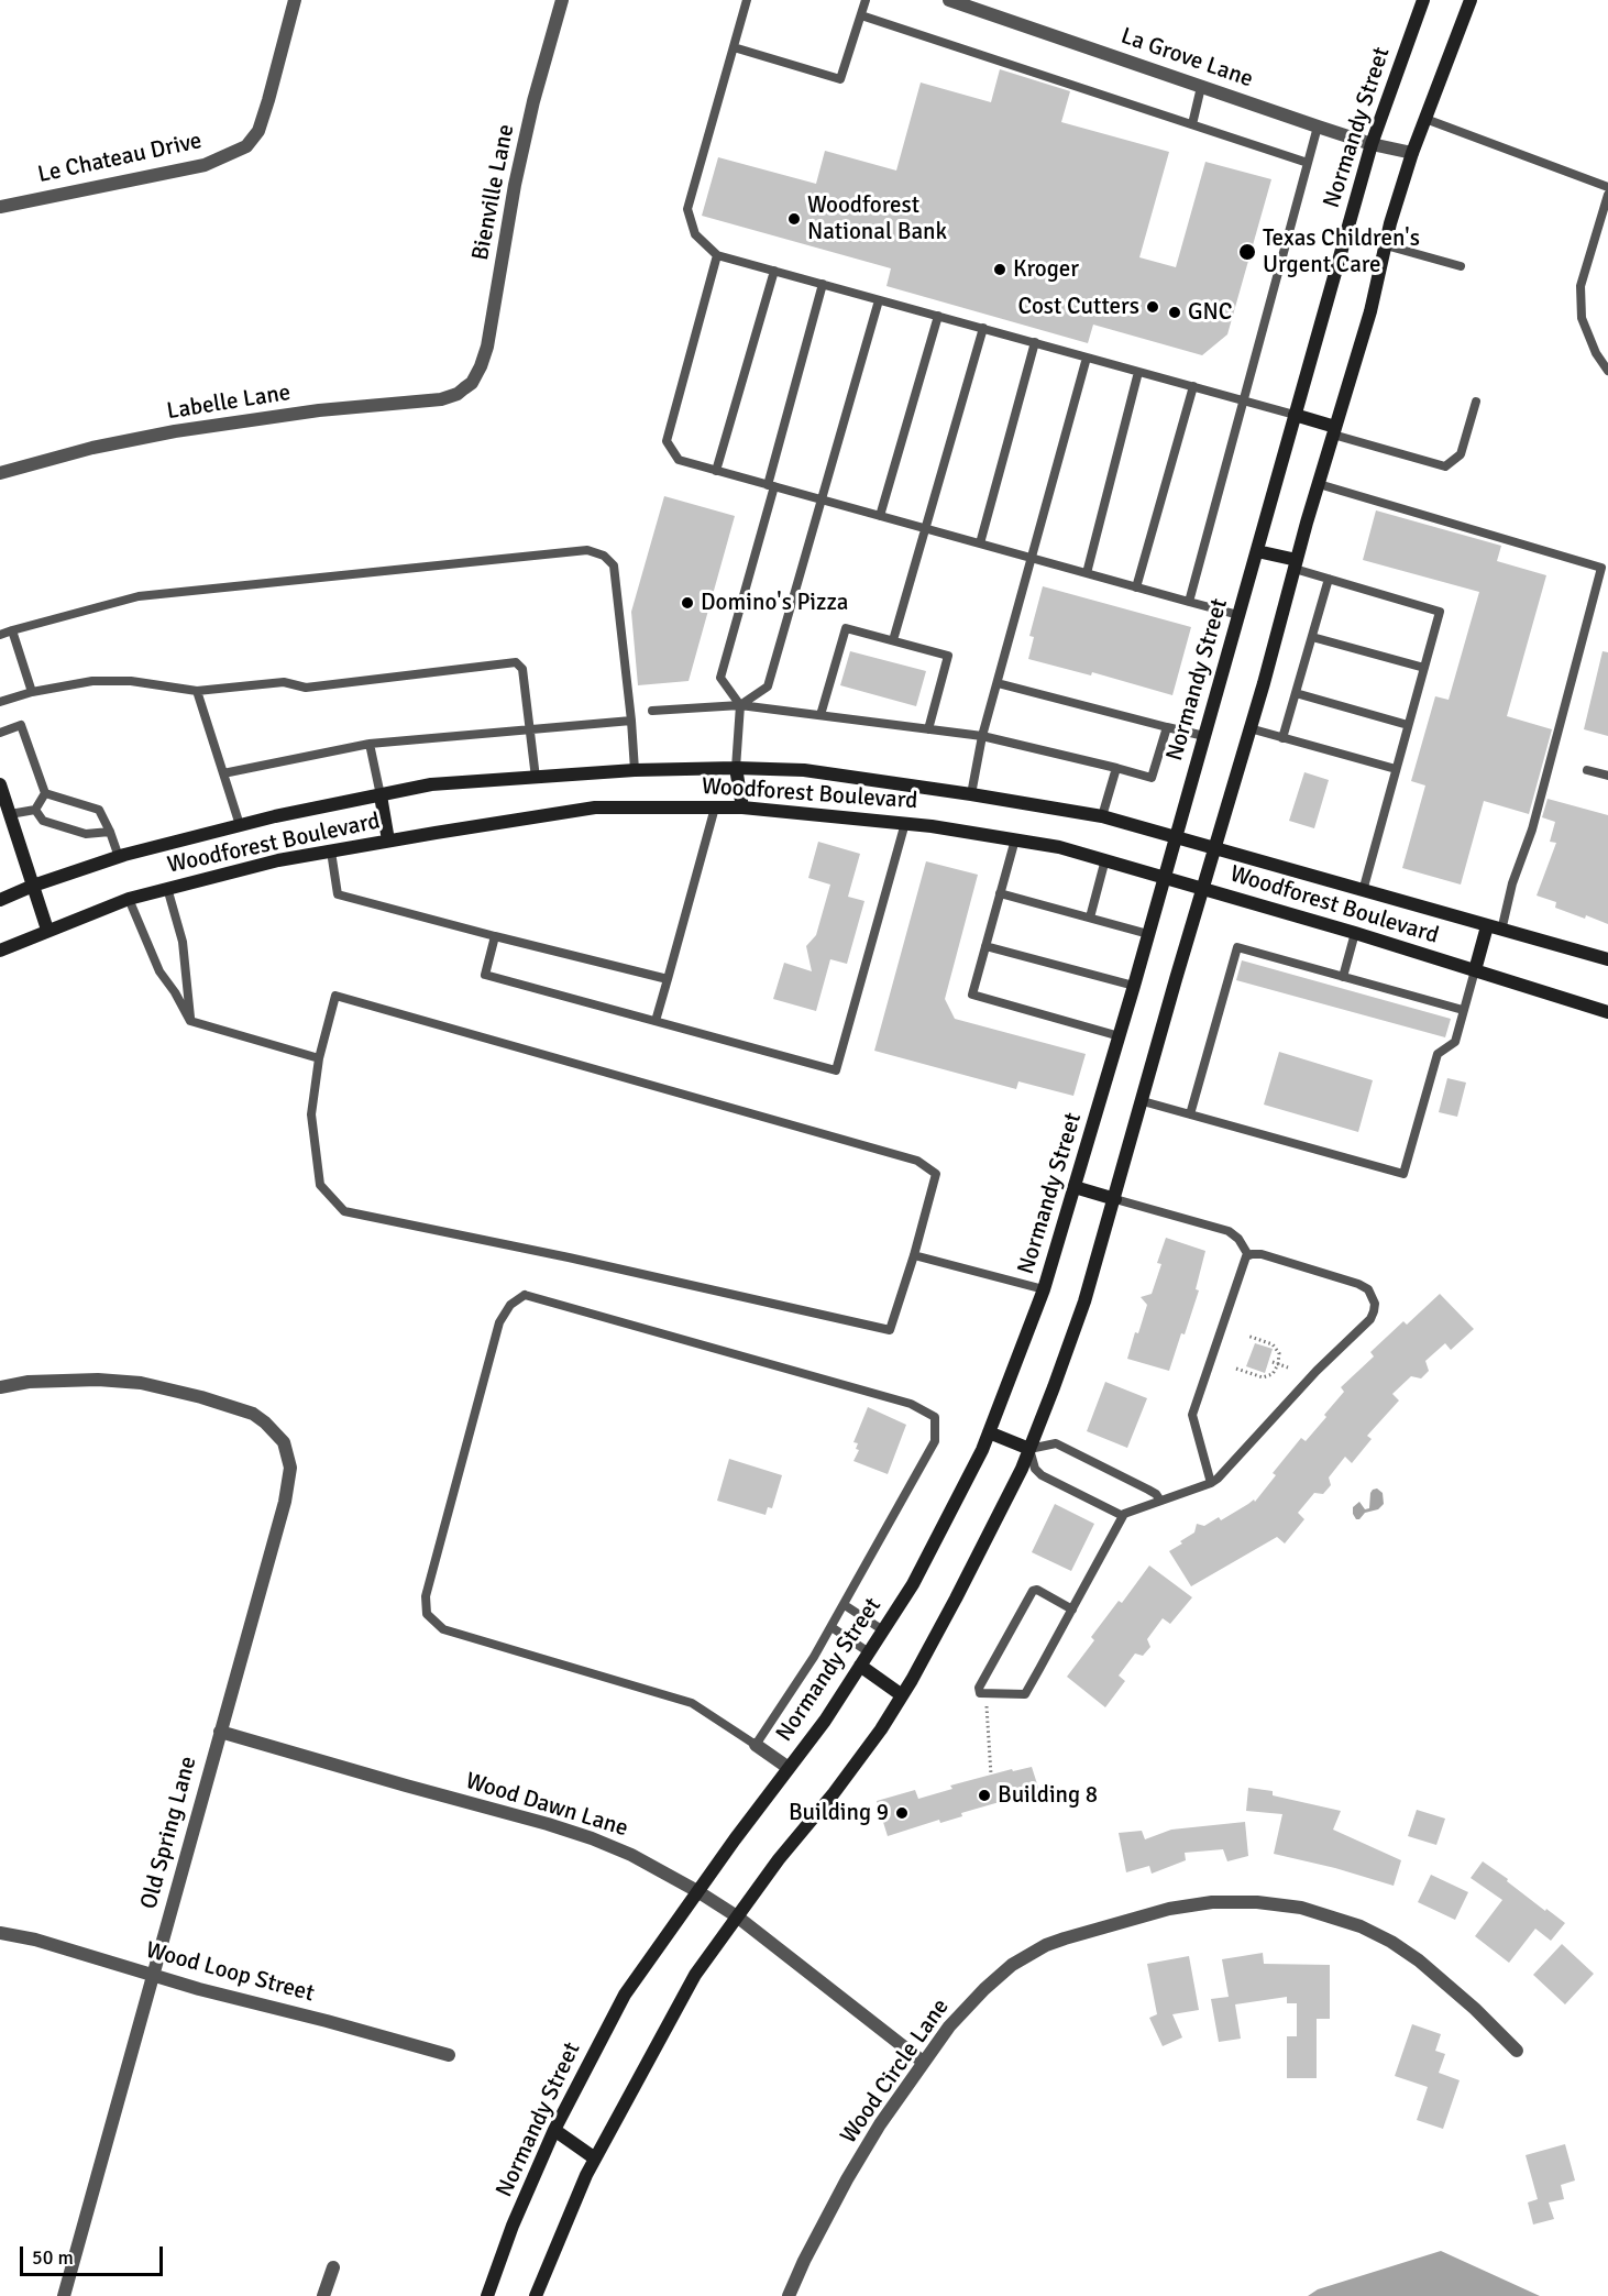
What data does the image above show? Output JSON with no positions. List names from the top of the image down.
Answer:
{
  "streets": {
    "main road": ["Normandy Street", "Woodforest Boulevard"],
    "street": [
      "La Grove Lane",
      "Le Chateau Drive",
      "Bienville Lane",
      "Labelle Lane",
      "Wood Dawn Lane",
      "Old Spring Lane",
      "Wood Loop Street",
      "Wood Circle Lane"
    ]
  },
  "crossings": [
    ["La Grove Lane", "Normandy Street"],
    ["Normandy Street", "Woodforest Boulevard"],
    ["Normandy Street", "Wood Dawn Lane"],
    ["Bienville Lane", "Labelle Lane"],
    ["Wood Dawn Lane", "Old Spring Lane"],
    ["Wood Dawn Lane", "Wood Circle Lane"],
    ["Old Spring Lane", "Wood Loop Street"]
  ],
  "places": [
    "Woodforest National Bank",
    "Texas Children's Urgent Care",
    "Kroger",
    "Cost Cutters",
    "GNC",
    "Domino's Pizza",
    "Building 8",
    "Building 9"
  ],
  "scale_bar": "50 m"
}
